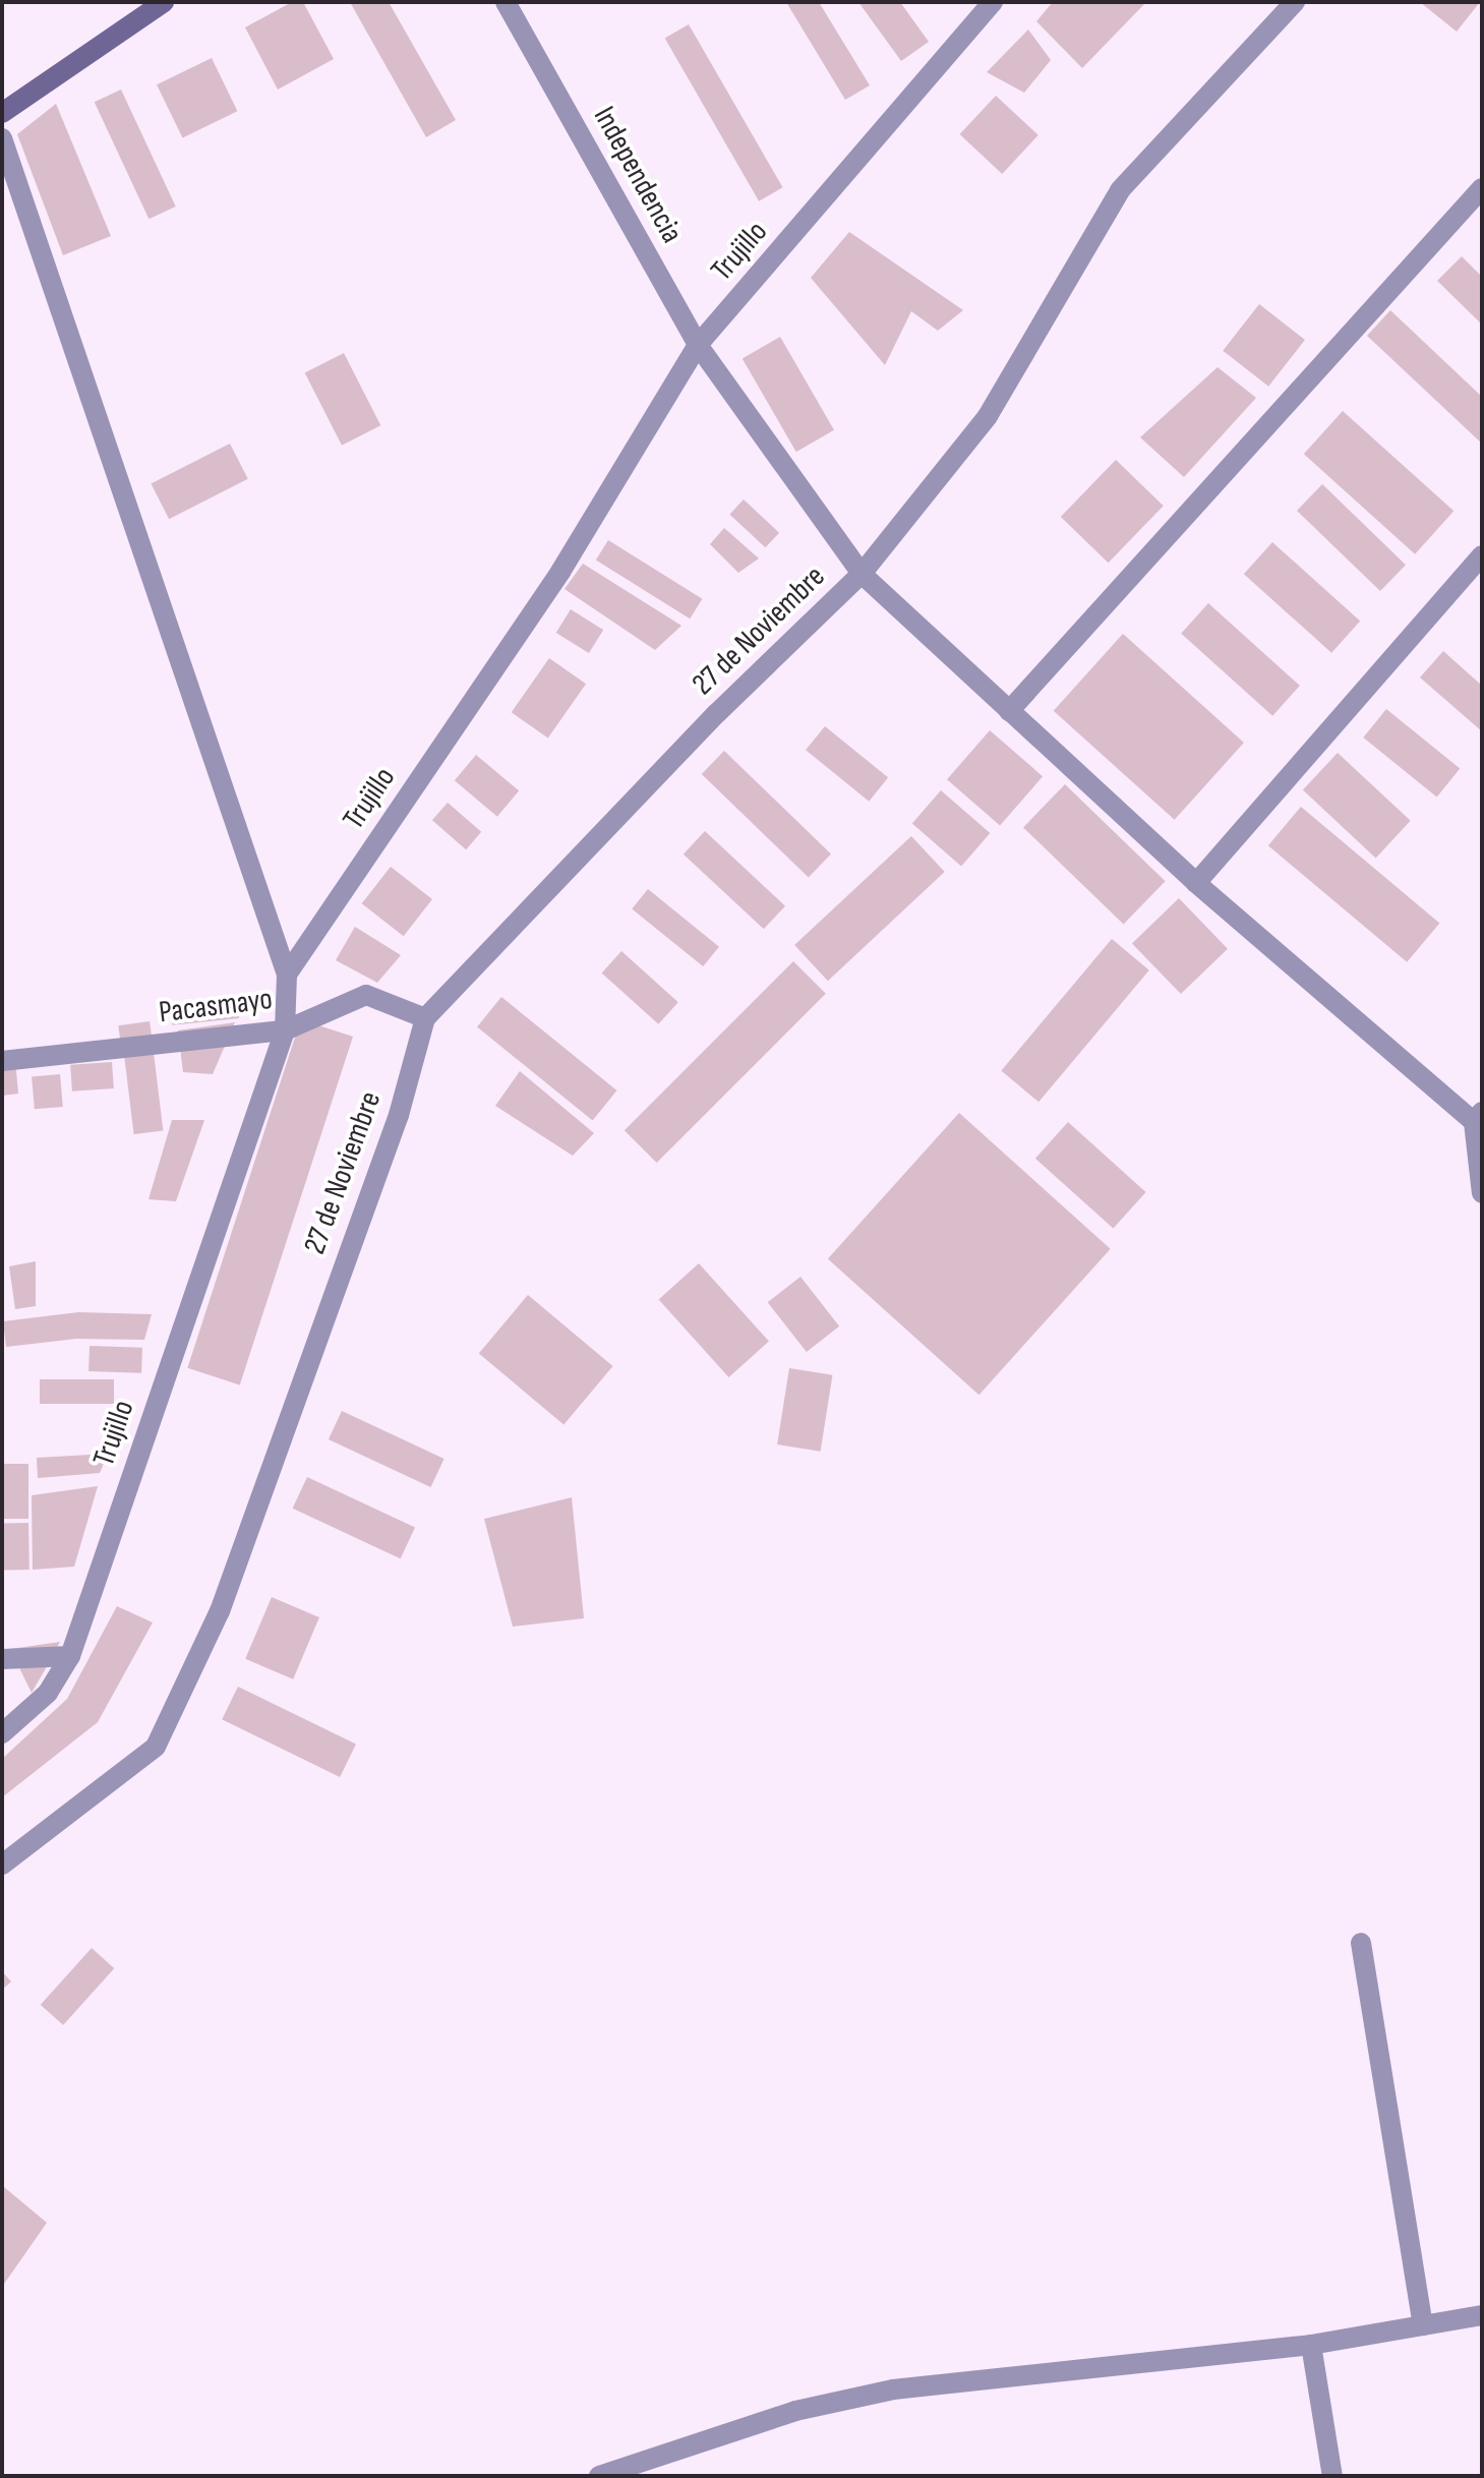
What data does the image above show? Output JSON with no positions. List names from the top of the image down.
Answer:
{
  "streets": {
    "street": [
      "Independencia",
      "Trujillo",
      "27 de Noviembre",
      "Pacasmayo"
    ]
  },
  "crossings": [
    ["Independencia", "Trujillo"],
    ["Independencia", "27 de Noviembre"],
    ["Trujillo", "Pacasmayo"],
    ["27 de Noviembre", "Pacasmayo"]
  ]
}
